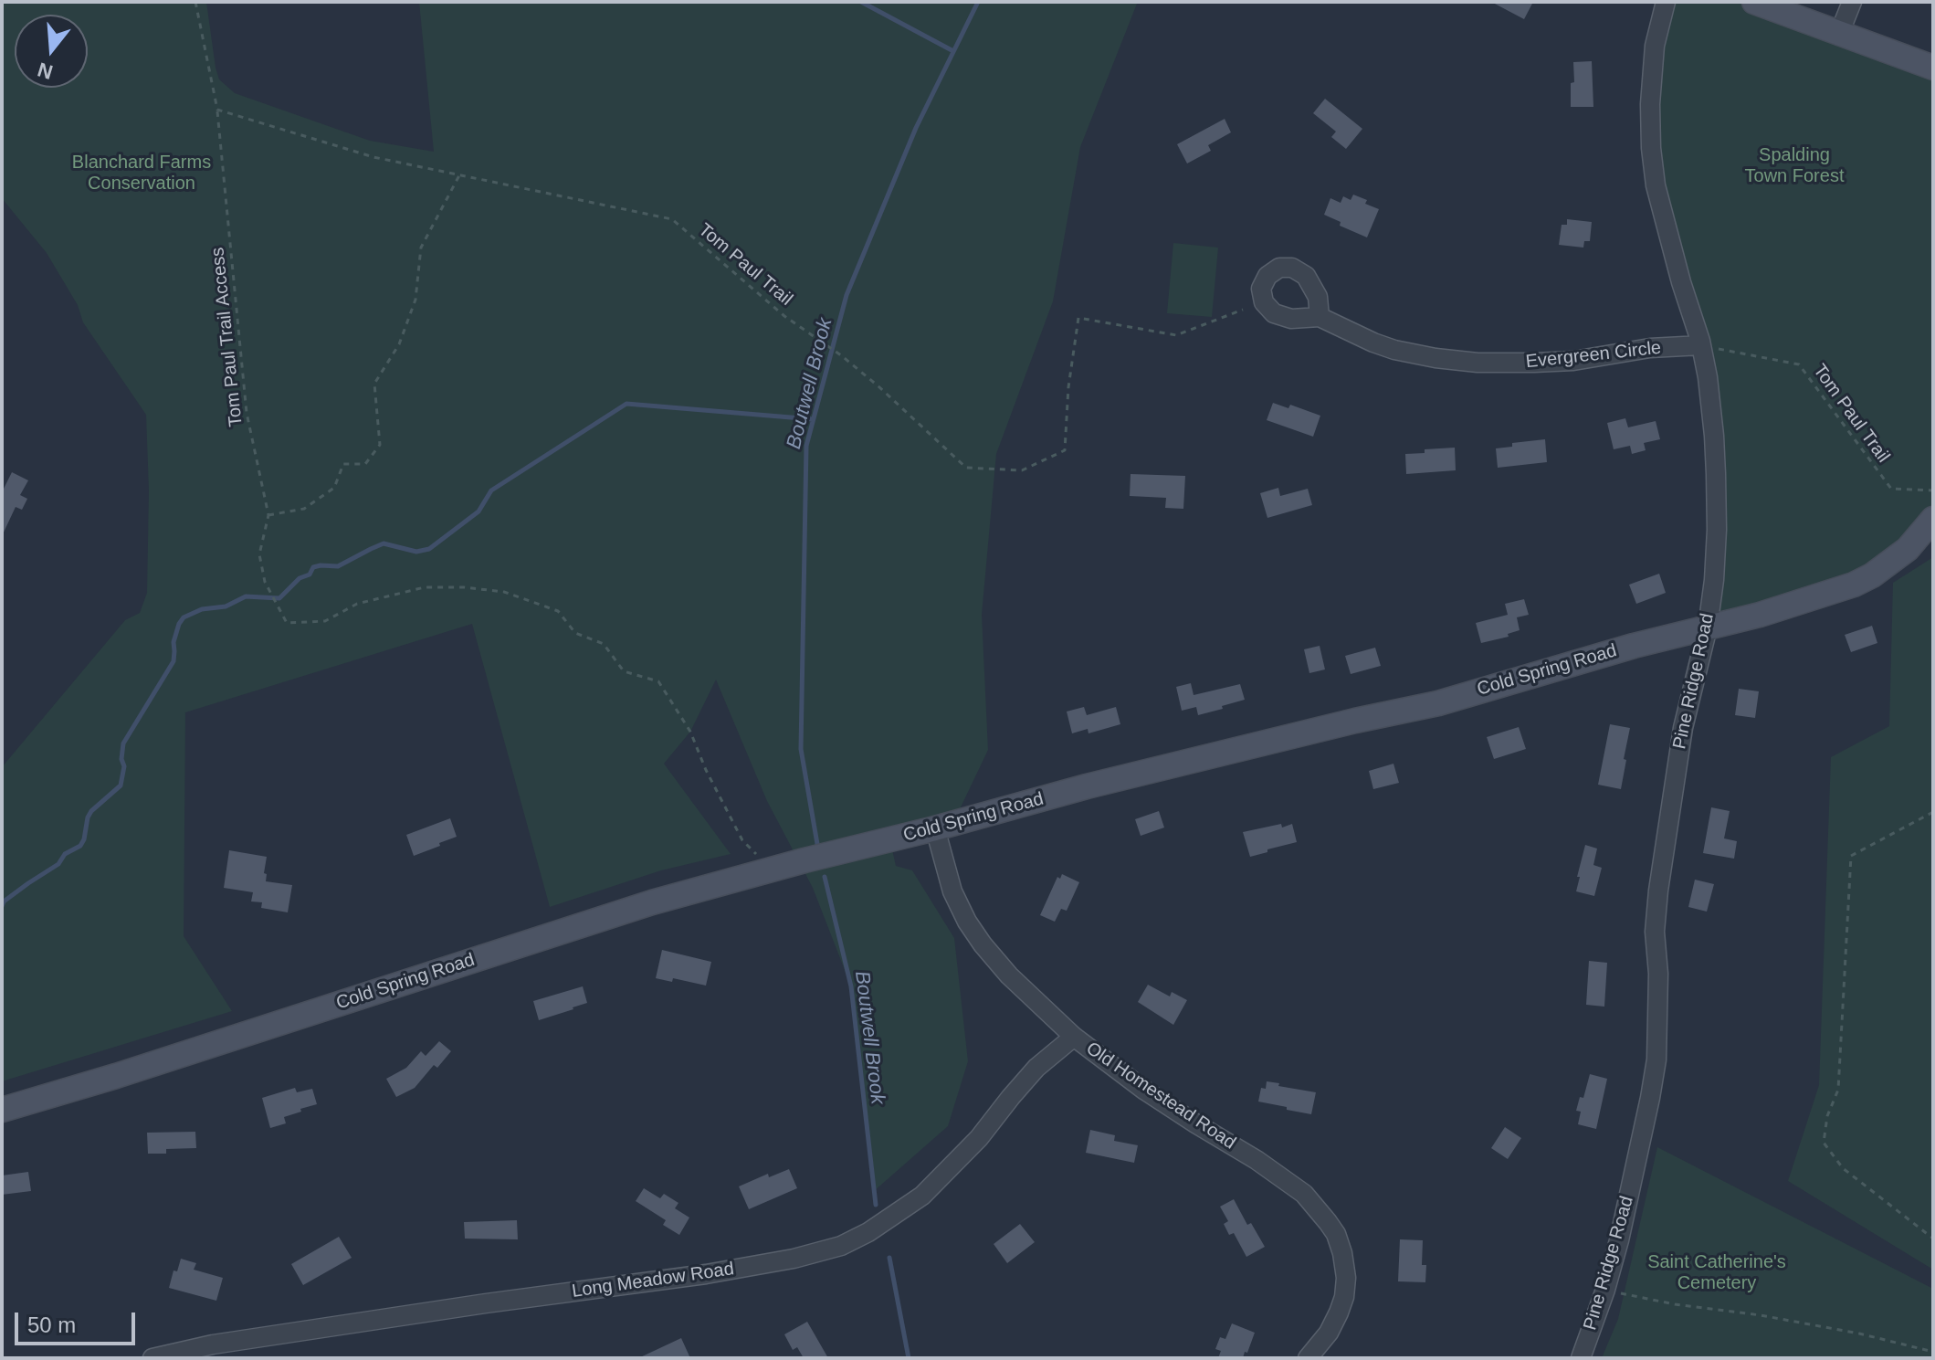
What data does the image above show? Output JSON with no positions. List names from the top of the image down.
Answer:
{
  "streets": {
    "street": [
      "Evergreen Circle",
      "Cold Spring Road",
      "Pine Ridge Road",
      "Old Homestead Road",
      "Long Meadow Road"
    ],
    "path": ["Tom Paul Trail", "Tom Paul Trail Access"]
  },
  "crossings": [
    ["Tom Paul Trail", "Tom Paul Trail Access"],
    ["Tom Paul Trail", "Evergreen Circle"],
    ["Tom Paul Trail", "Pine Ridge Road"],
    ["Tom Paul Trail Access", "Cold Spring Road"],
    ["Evergreen Circle", "Pine Ridge Road"],
    ["Cold Spring Road", "Pine Ridge Road"],
    ["Cold Spring Road", "Old Homestead Road"],
    ["Old Homestead Road", "Long Meadow Road"]
  ],
  "water": ["Boutwell Brook"],
  "parks": ["Spalding Town Forest", "Blanchard Farms Conservation", "Saint Catherine's Cemetery"],
  "scale_bar": "50 m",
  "north": "bottom"
}
